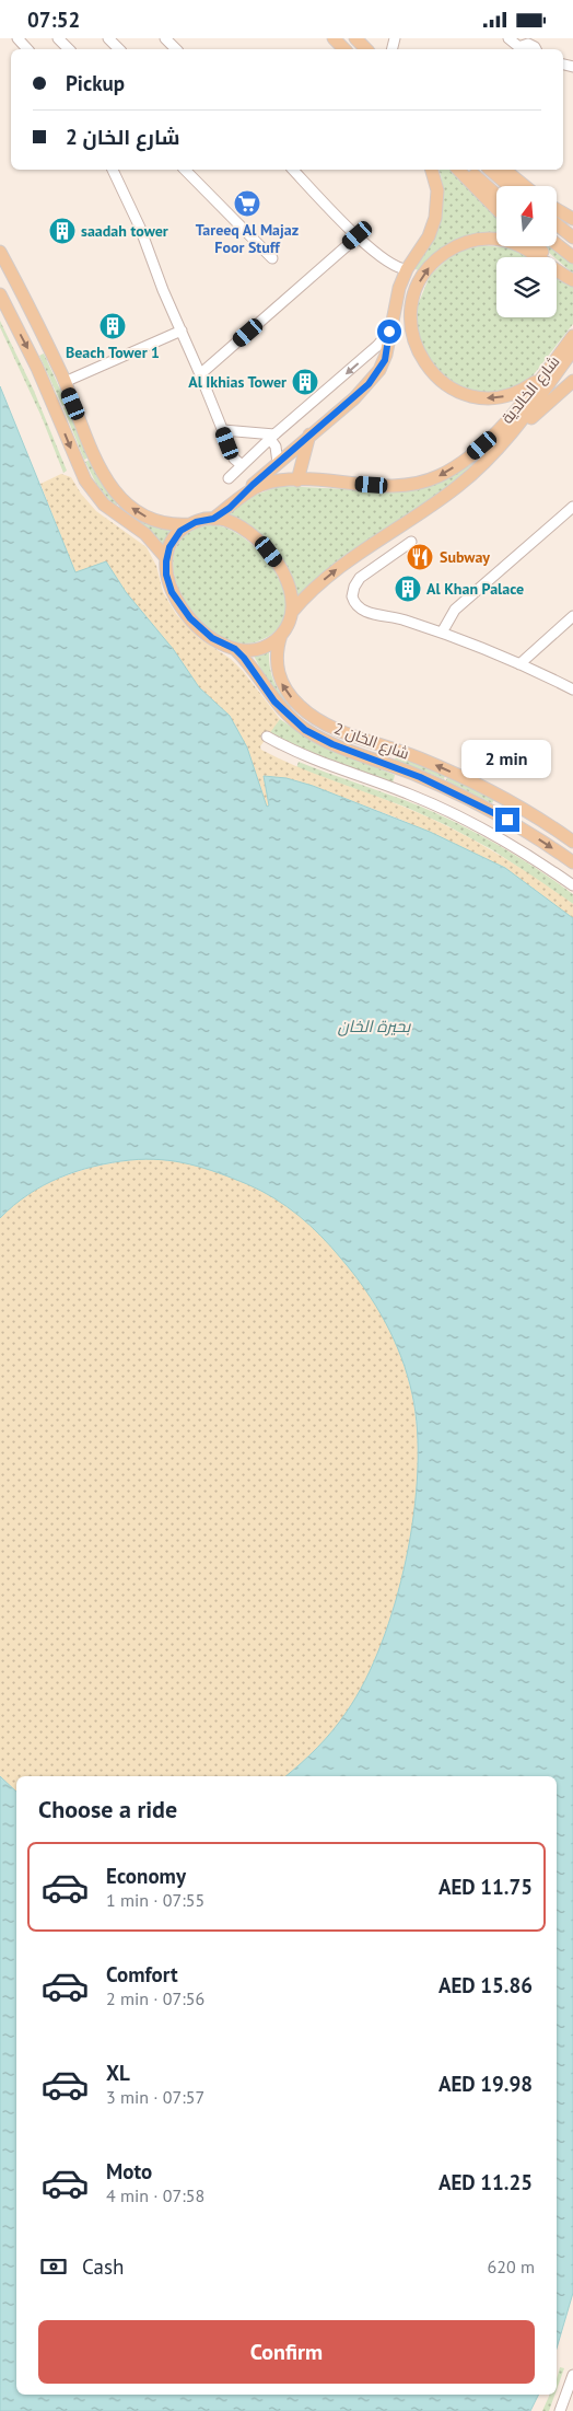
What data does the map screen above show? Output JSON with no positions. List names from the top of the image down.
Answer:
{
  "streets": {
    "main road": ["شارع الخالدية", "شارع الخان 2"]
  },
  "crossings": [
    ["شارع الخالدية", "شارع الخان 2"]
  ],
  "water": ["بحيرة الخان"],
  "places": {
    "supermarket": ["Tareeq Al Majaz Foor Stuff"],
    "building": [
      "saadah tower",
      "Beach Tower 1",
      "Al Ikhias Tower",
      "Al Khan Palace"
    ],
    "restaurant": ["Subway"]
  },
  "north": "top",
  "page": {
    "status": "07:52",
    "banner": ["Pickup", "شارع الخان 2"],
    "bubble": "2 min",
    "heading": "Choose a ride",
    "list": [
      {
        "name": "Economy",
        "note": "1 min · 07:55",
        "value": "AED 11.75"
      },
      {
        "name": "Comfort",
        "note": "2 min · 07:56",
        "value": "AED 15.86"
      },
      {
        "name": "XL",
        "note": "3 min · 07:57",
        "value": "AED 19.98"
      },
      {
        "name": "Moto",
        "note": "4 min · 07:58",
        "value": "AED 11.25"
      }
    ],
    "pay": ["Cash", "620 m"],
    "buttons": "Confirm"
  }
}
